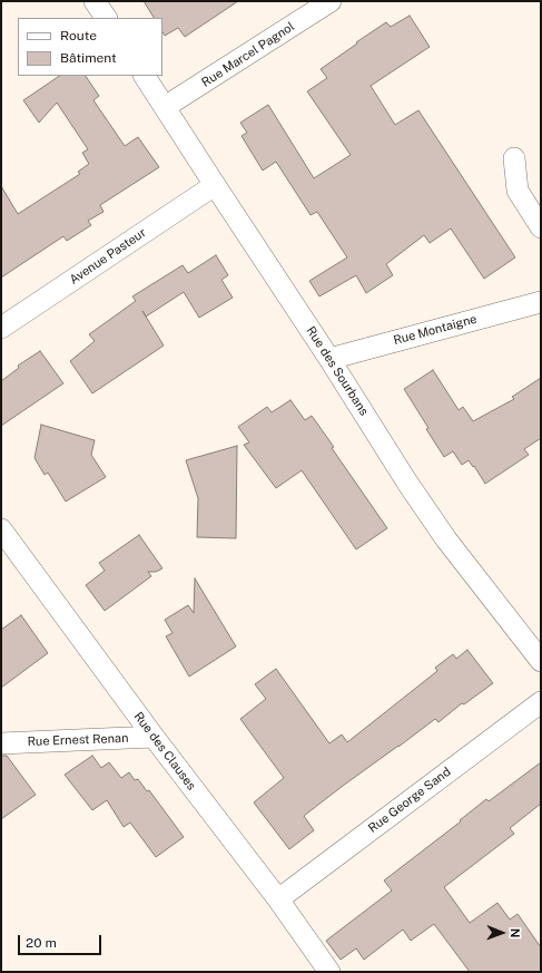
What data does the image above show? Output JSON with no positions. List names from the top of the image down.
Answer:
{
  "streets": {
    "street": [
      "Rue Marcel Pagnol",
      "Avenue Pasteur",
      "Rue Montaigne",
      "Rue des Sourbans",
      "Rue Ernest Renan",
      "Rue des Clauses",
      "Rue George Sand"
    ]
  },
  "crossings": [
    ["Rue Marcel Pagnol", "Rue des Sourbans"],
    ["Avenue Pasteur", "Rue des Sourbans"],
    ["Rue Montaigne", "Rue des Sourbans"],
    ["Rue Ernest Renan", "Rue des Clauses"],
    ["Rue des Clauses", "Rue George Sand"]
  ],
  "legend": ["Route", "Bâtiment"],
  "scale_bar": "20 m",
  "north": "right"
}
